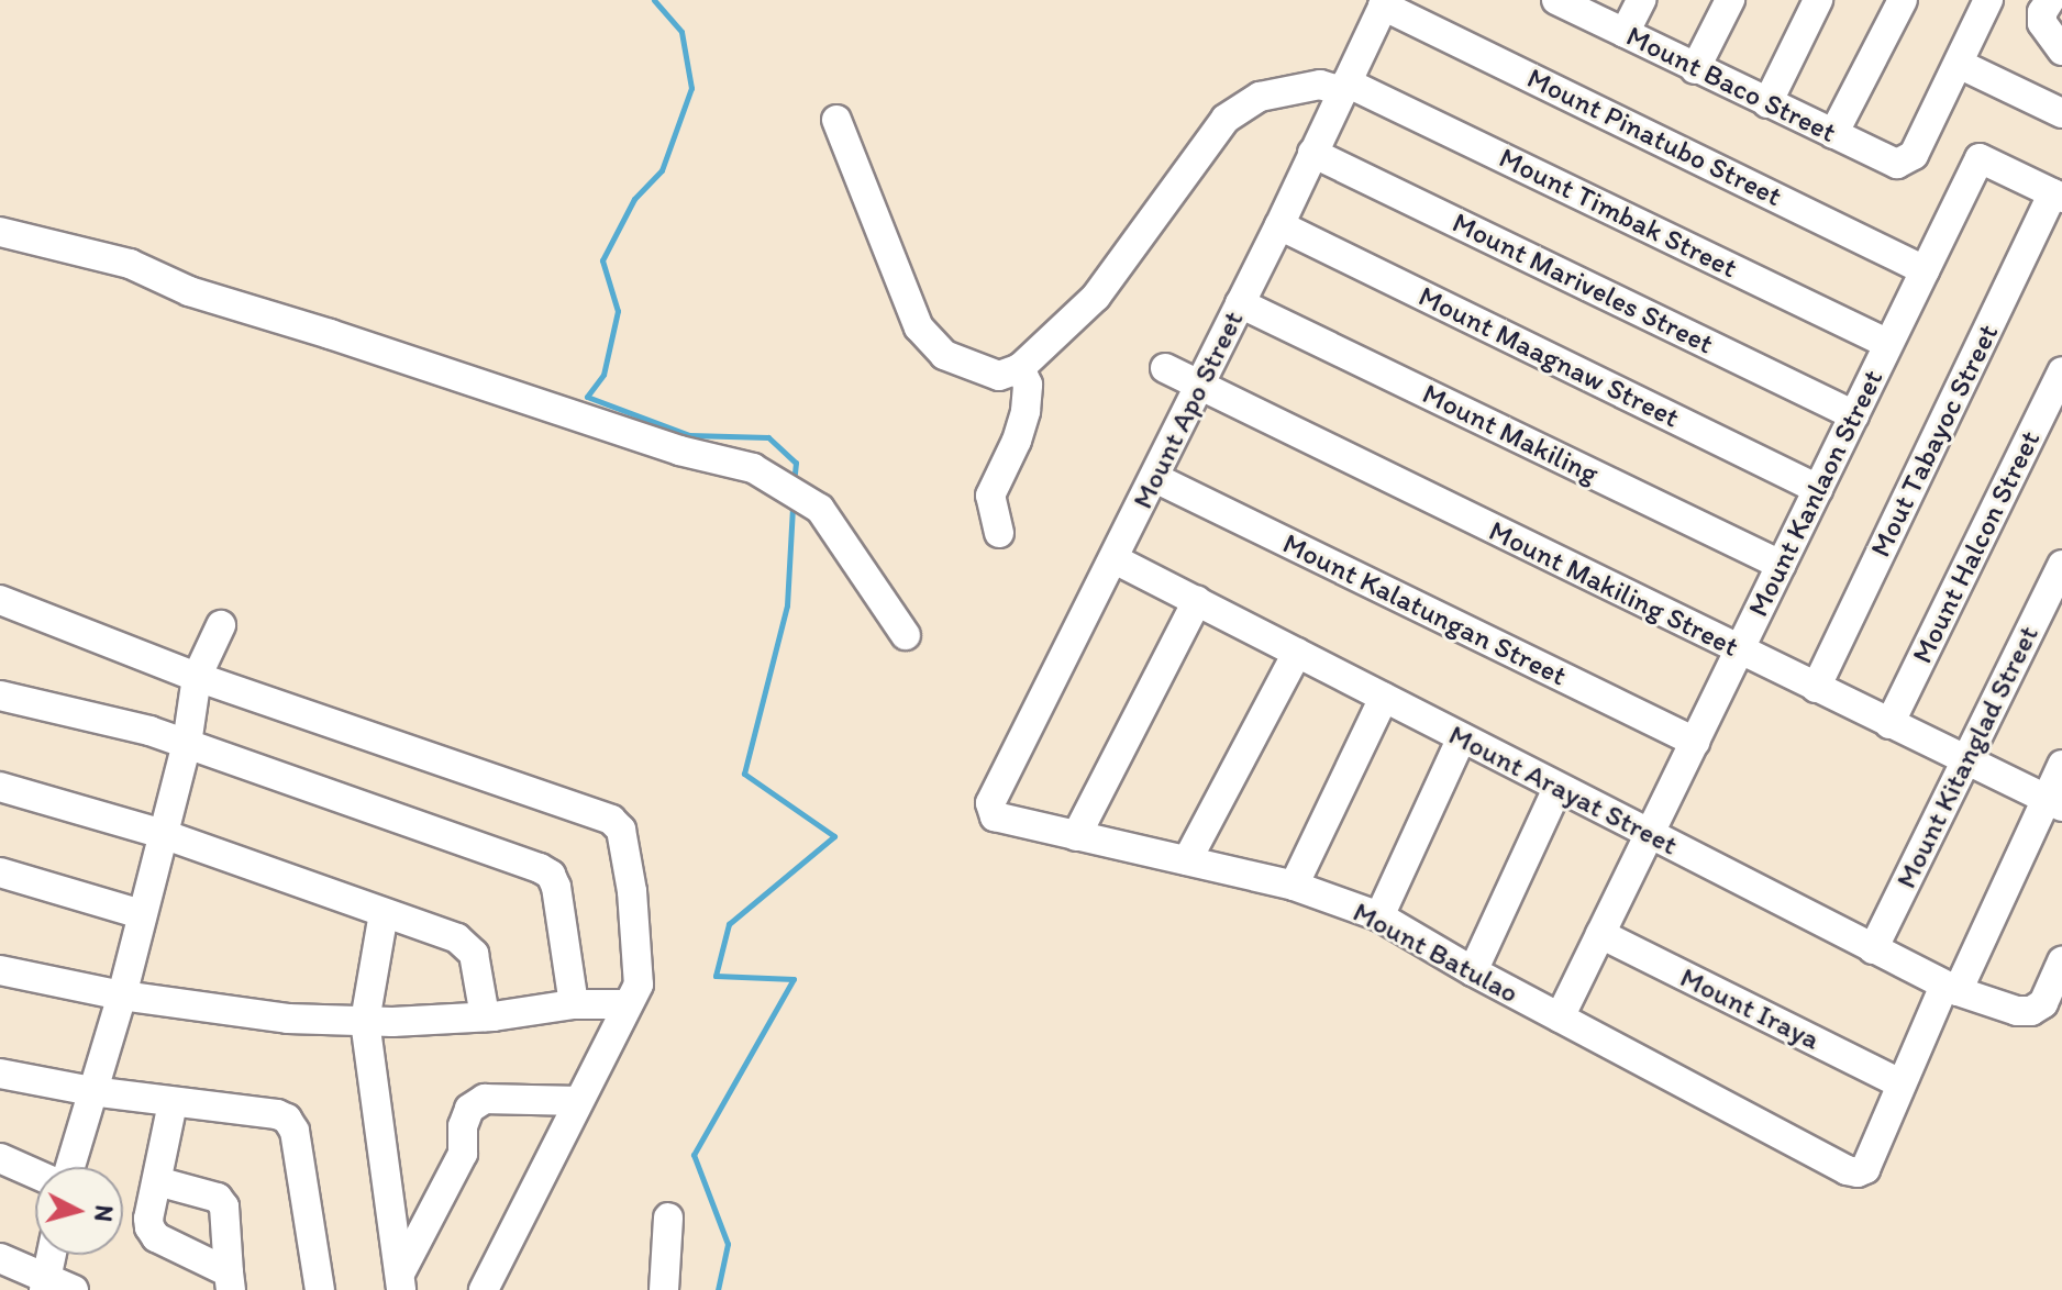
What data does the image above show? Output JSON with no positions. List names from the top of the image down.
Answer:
{
  "streets": {
    "street": [
      "Mount Baco Street",
      "Mount Pinatubo Street",
      "Mount Timbak Street",
      "Mount Mariveles Street",
      "Mount Maagnaw Street",
      "Mount Apo Street",
      "Mount Makiling",
      "Mout Tabayoc Street",
      "Mount Kanlaon Street",
      "Mount Halcon Street",
      "Mount Makiling Street",
      "Mount Kalatungan Street",
      "Mount Kitanglad Street",
      "Mount Arayat Street",
      "Mount Batulao",
      "Mount Iraya"
    ]
  },
  "crossings": [
    ["Mount Pinatubo Street", "Mount Apo Street"],
    ["Mount Pinatubo Street", "Mount Kanlaon Street"],
    ["Mount Timbak Street", "Mount Apo Street"],
    ["Mount Timbak Street", "Mount Kanlaon Street"],
    ["Mount Mariveles Street", "Mount Apo Street"],
    ["Mount Mariveles Street", "Mount Kanlaon Street"],
    ["Mount Maagnaw Street", "Mount Apo Street"],
    ["Mount Maagnaw Street", "Mount Kanlaon Street"],
    ["Mount Apo Street", "Mount Makiling"],
    ["Mount Apo Street", "Mount Makiling Street"],
    ["Mount Apo Street", "Mount Kalatungan Street"],
    ["Mount Apo Street", "Mount Arayat Street"],
    ["Mount Apo Street", "Mount Batulao"],
    ["Mount Makiling", "Mount Kanlaon Street"],
    ["Mout Tabayoc Street", "Mount Kanlaon Street"],
    ["Mout Tabayoc Street", "Mount Makiling Street"],
    ["Mount Kanlaon Street", "Mount Makiling Street"],
    ["Mount Kanlaon Street", "Mount Kalatungan Street"],
    ["Mount Kanlaon Street", "Mount Arayat Street"],
    ["Mount Kanlaon Street", "Mount Batulao"],
    ["Mount Kanlaon Street", "Mount Iraya"],
    ["Mount Halcon Street", "Mount Makiling Street"],
    ["Mount Makiling Street", "Mount Kitanglad Street"],
    ["Mount Kitanglad Street", "Mount Arayat Street"],
    ["Mount Batulao", "Mount Iraya"]
  ],
  "north": "right"
}
